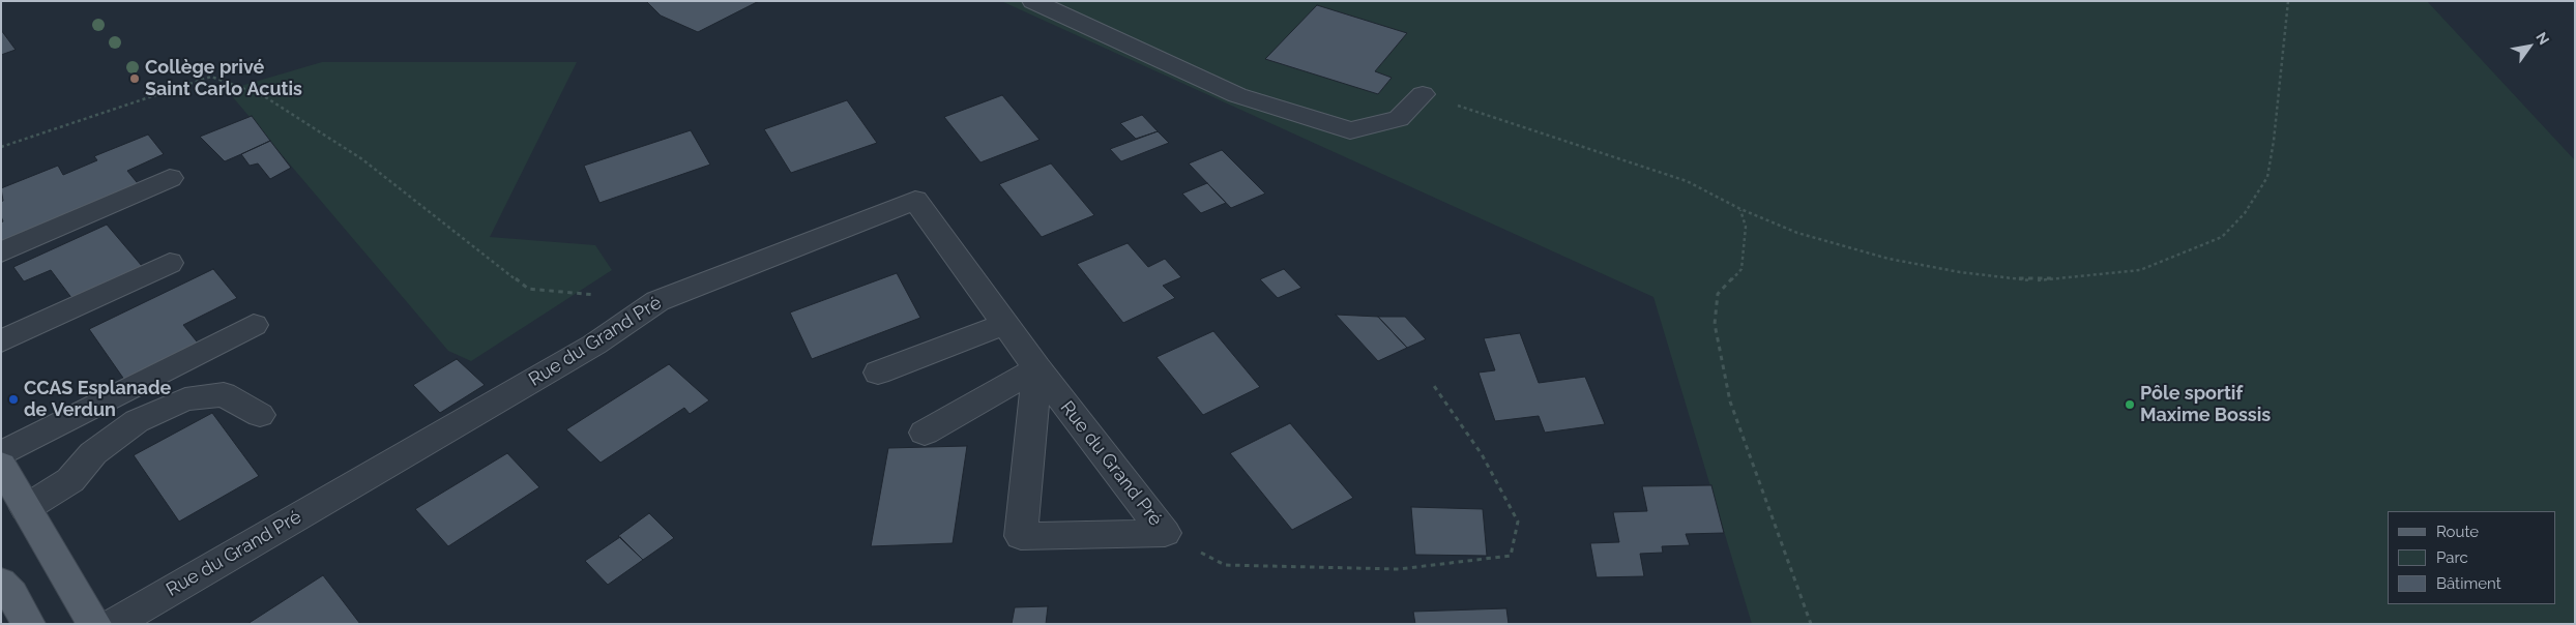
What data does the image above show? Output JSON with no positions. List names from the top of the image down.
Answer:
{
  "streets": {
    "street": ["Rue du Grand Pré"]
  },
  "places": ["Collège privé Saint Carlo Acutis", "CCAS Esplanade de Verdun", "Pôle sportif Maxime Bossis"],
  "legend": ["Route", "Parc", "Bâtiment"],
  "north": "top right"
}
